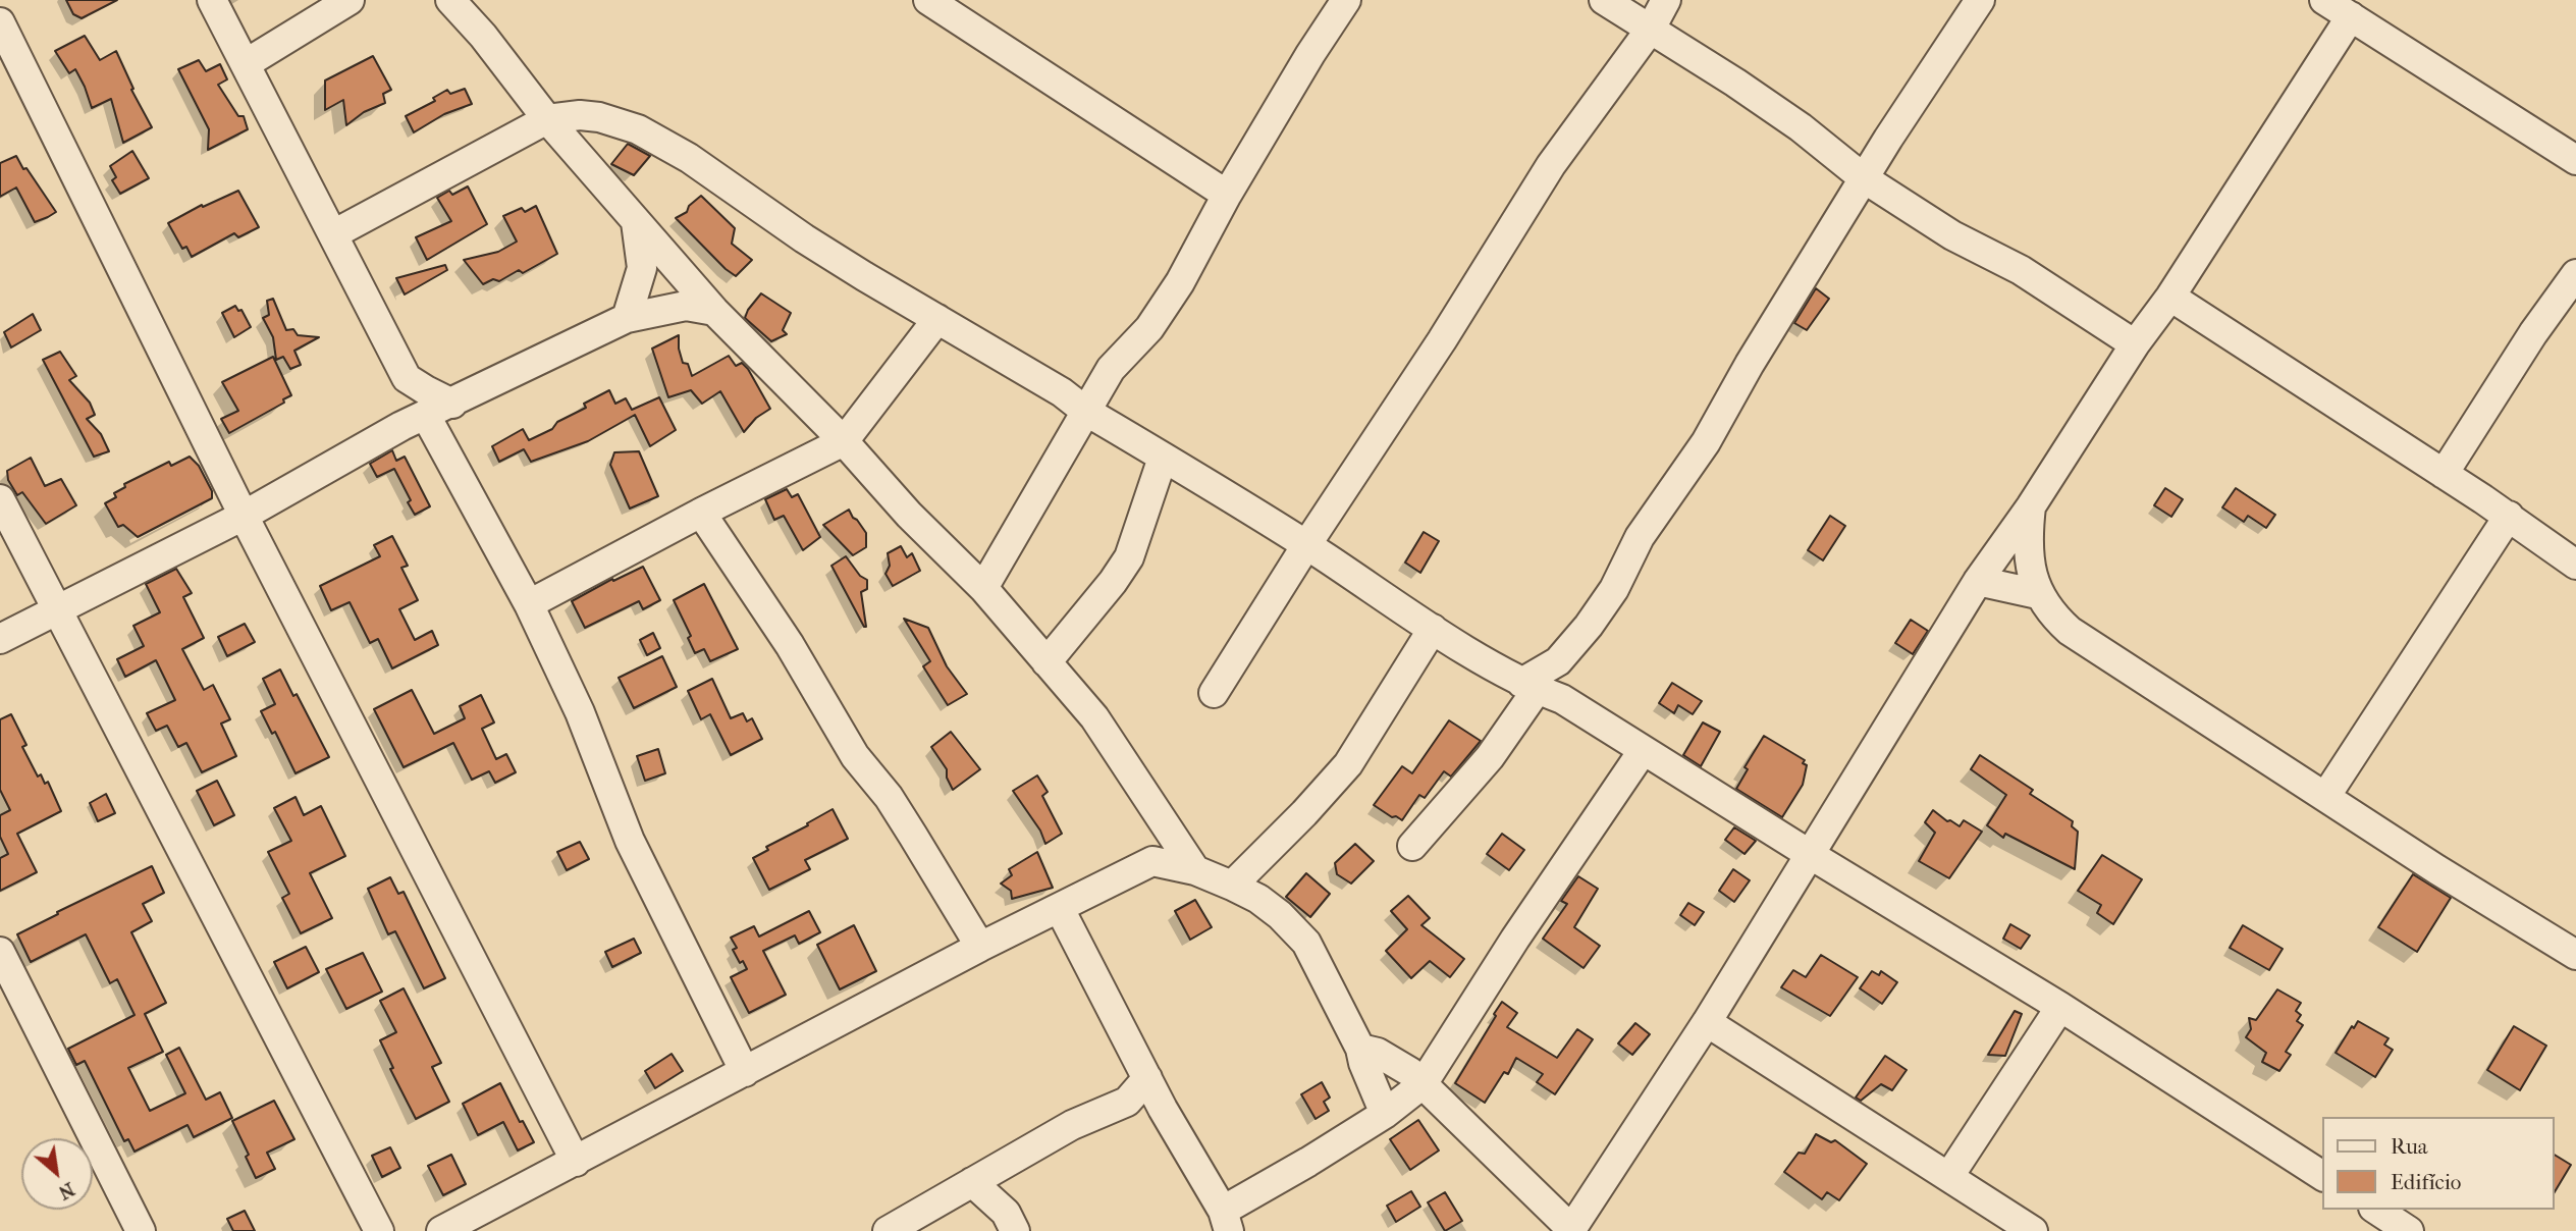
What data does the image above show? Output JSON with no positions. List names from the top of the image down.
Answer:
{
  "legend": ["Rua", "Edifício"],
  "north": "bottom right"
}
